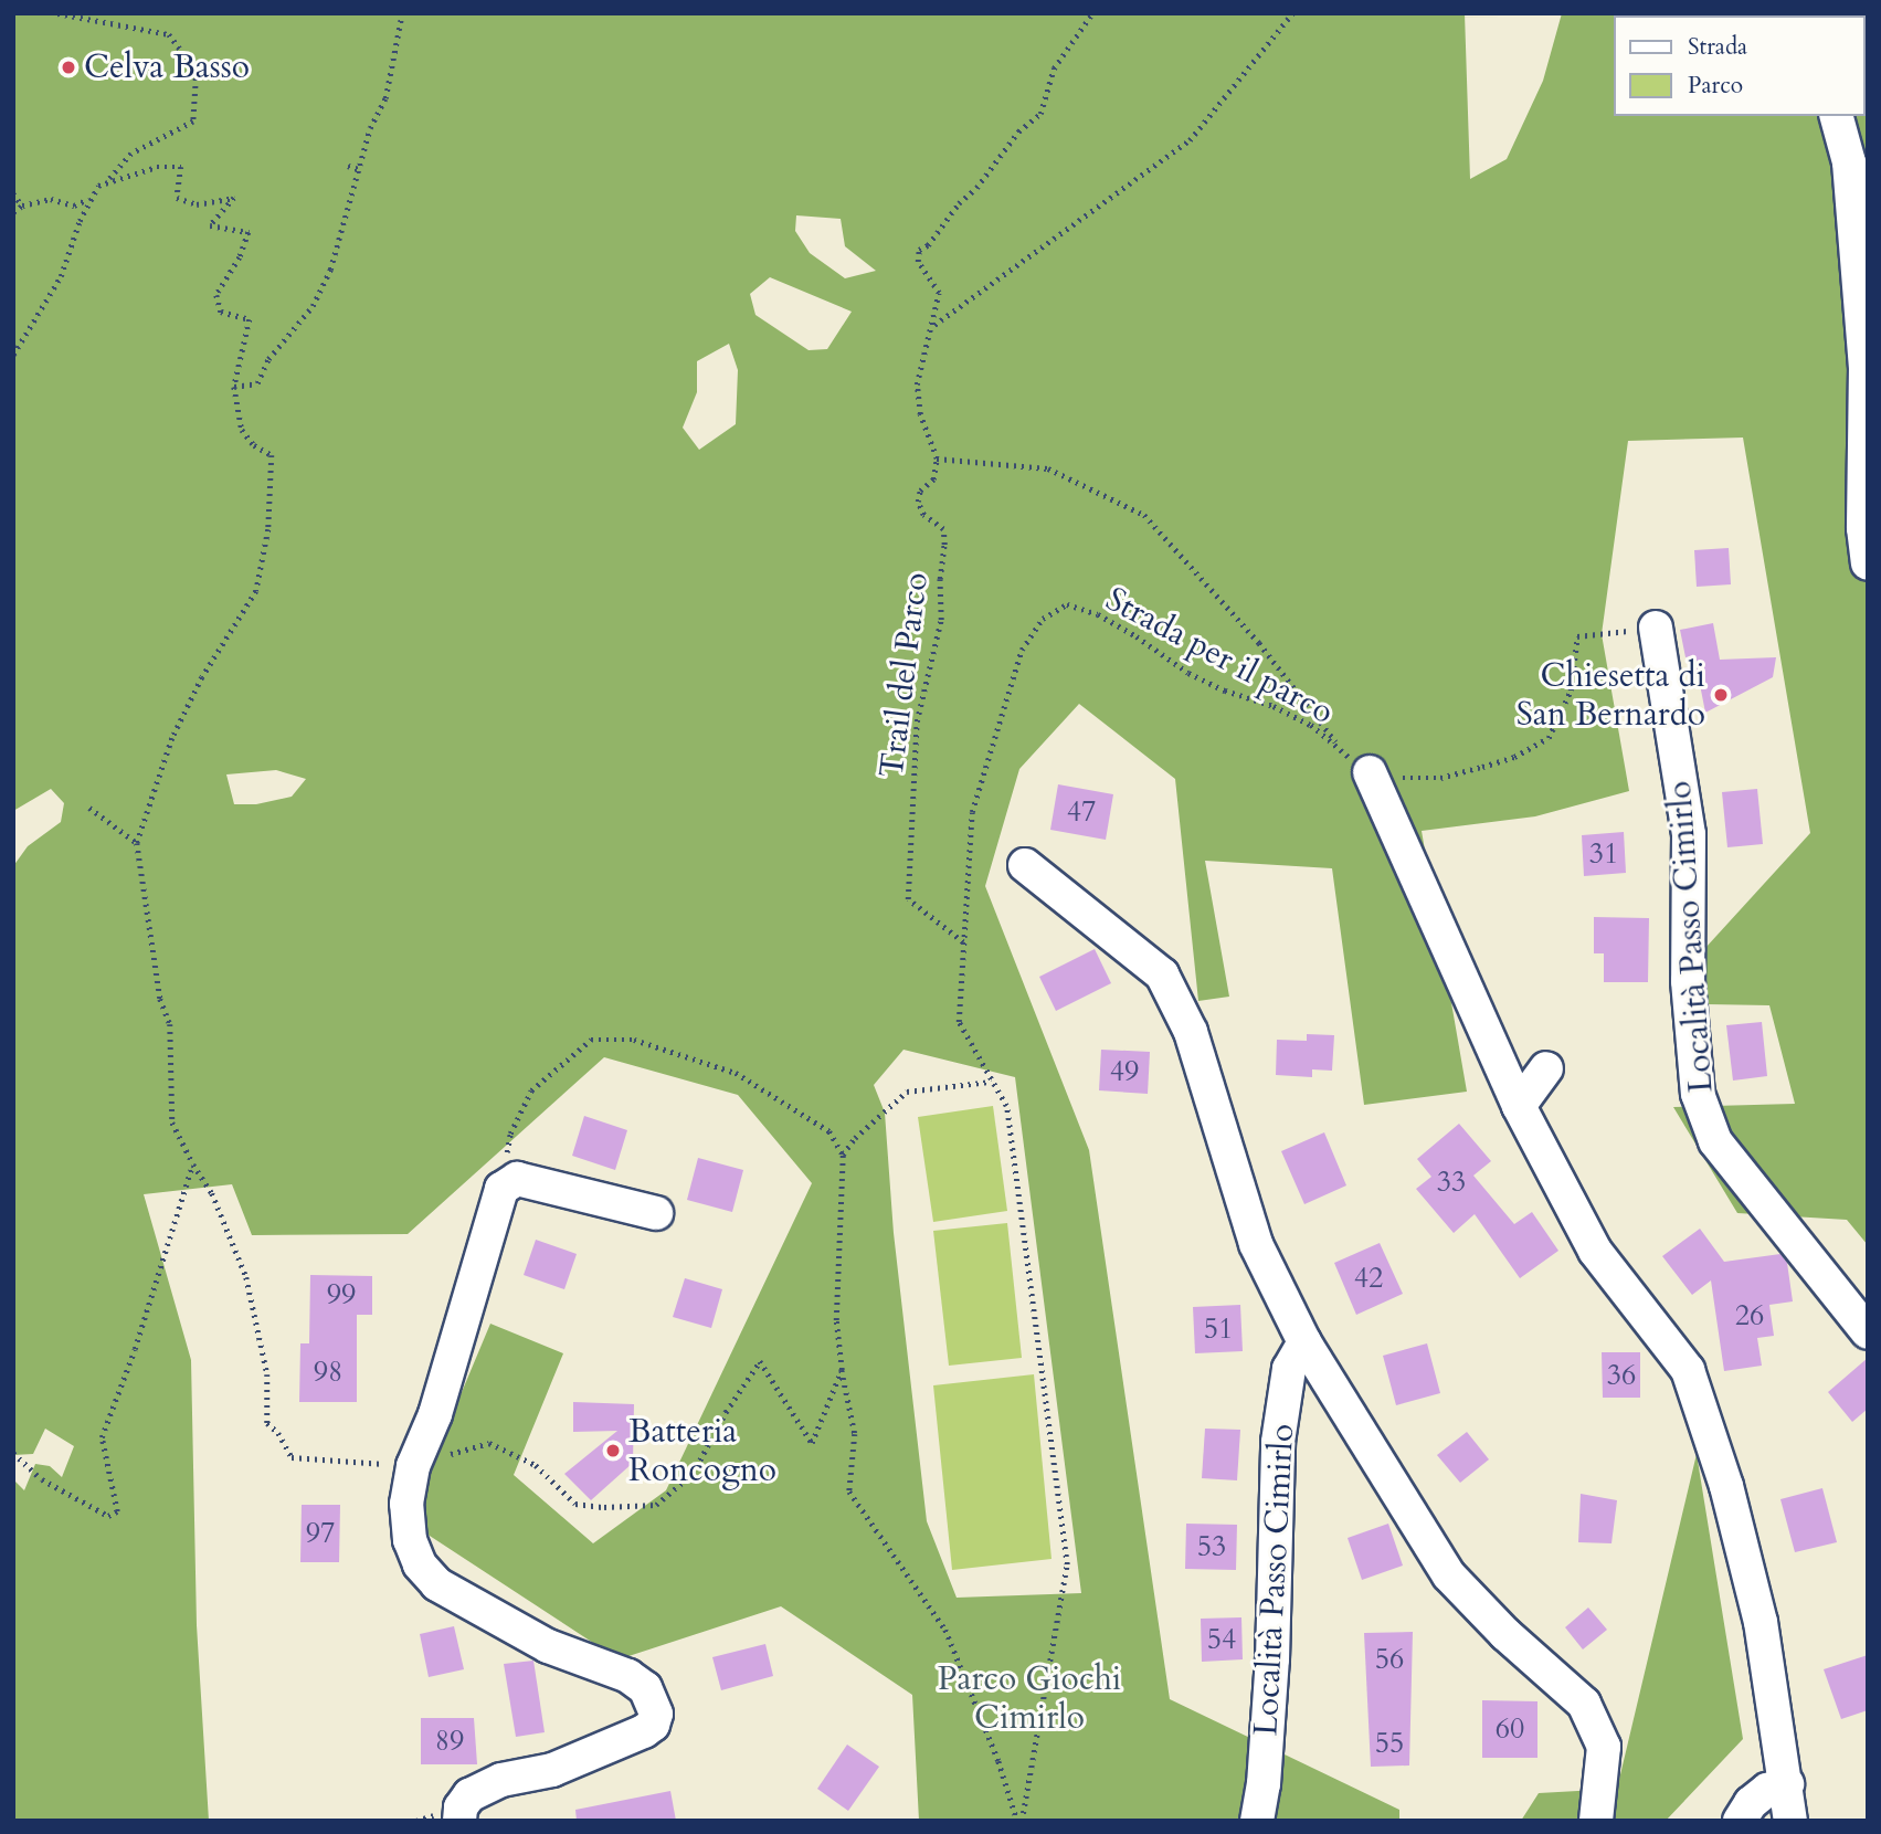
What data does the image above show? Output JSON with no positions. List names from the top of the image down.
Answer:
{
  "streets": {
    "street": ["Località Passo Cimirlo"],
    "path": ["Strada per il parco", "Trail del Parco"]
  },
  "crossings": [
    ["Strada per il parco", "Trail del Parco"],
    ["Strada per il parco", "Località Passo Cimirlo"]
  ],
  "parks": ["Parco Giochi Cimirlo"],
  "places": ["Celva Basso", "Chiesetta di San Bernardo", "Batteria Roncogno"],
  "house_numbers": [
    "47",
    "31",
    "49",
    "33",
    "42",
    "99",
    "26",
    "51",
    "98",
    "36",
    "97",
    "53",
    "54",
    "56",
    "60",
    "89",
    "55"
  ],
  "legend": ["Strada", "Parco"]
}
